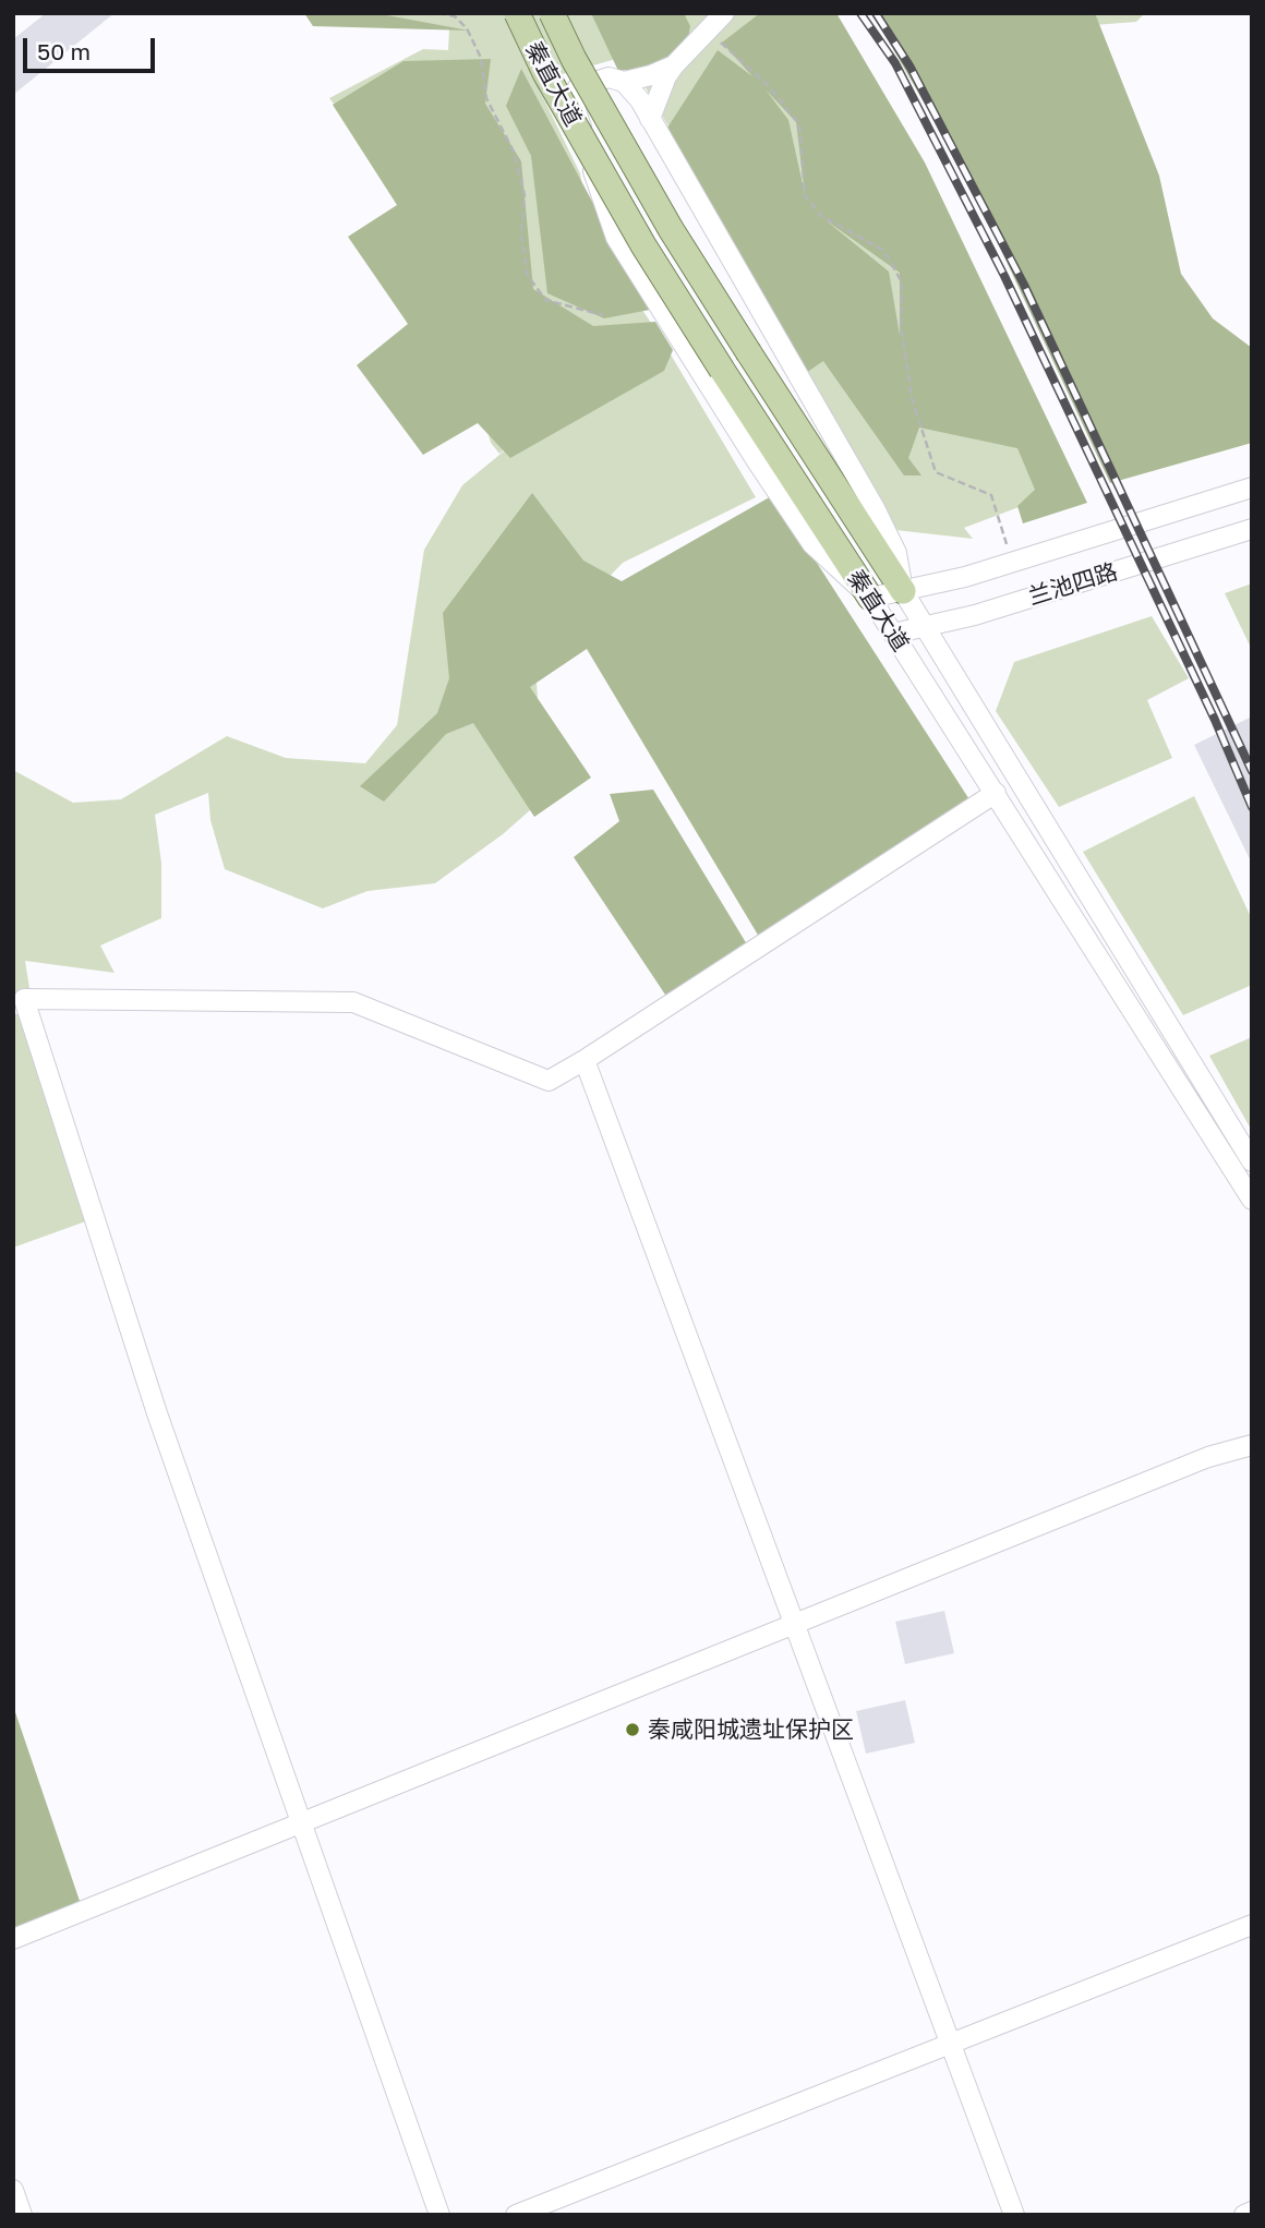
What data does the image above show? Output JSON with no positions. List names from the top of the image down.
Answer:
{
  "streets": {
    "main road": ["秦直大道"],
    "street": ["兰池四路"]
  },
  "crossings": [
    ["秦直大道", "兰池四路"]
  ],
  "places": ["秦咸阳城遗址保护区"],
  "scale_bar": "50 m"
}
